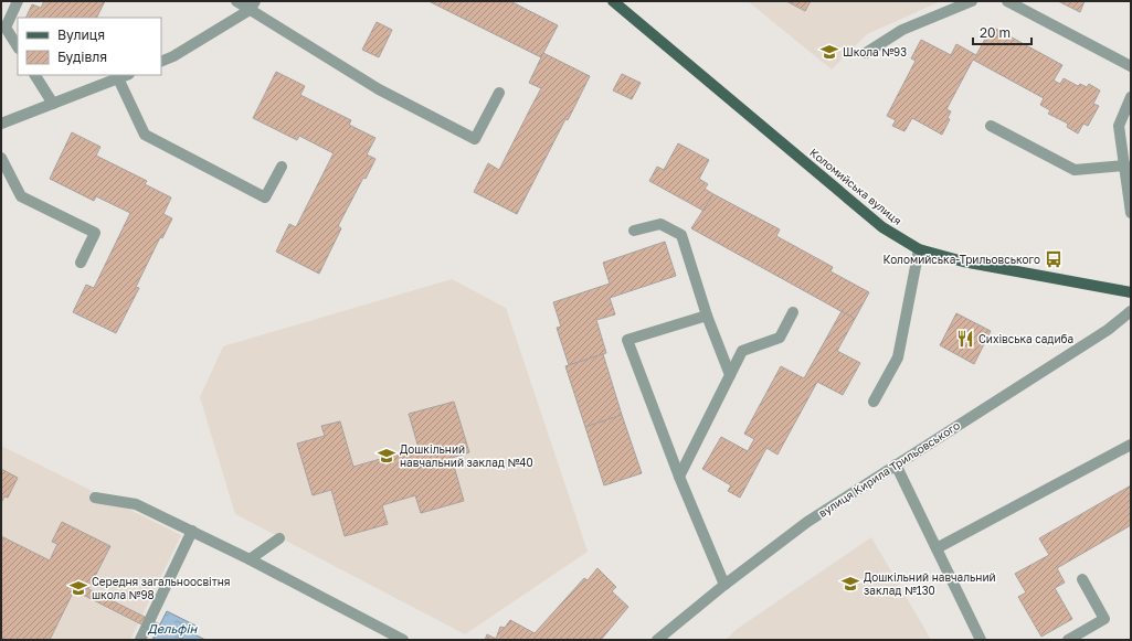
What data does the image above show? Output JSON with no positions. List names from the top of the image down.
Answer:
{
  "streets": {
    "main road": ["Коломийська вулиця"],
    "street": ["вулиця Кирила Трильовського"]
  },
  "water": ["Дельфін"],
  "places": {
    "school or university": [
      "Школа №93",
      "Дошкільний навчальний заклад №40",
      "Дошкільний навчальний заклад №130",
      "Середня загальноосвітня школа №98"
    ],
    "bus stop": ["Коломийська-Трильовського"],
    "restaurant": ["Сихівська садиба"]
  },
  "legend": ["Вулиця", "Будівля"],
  "scale_bar": "20 m"
}
